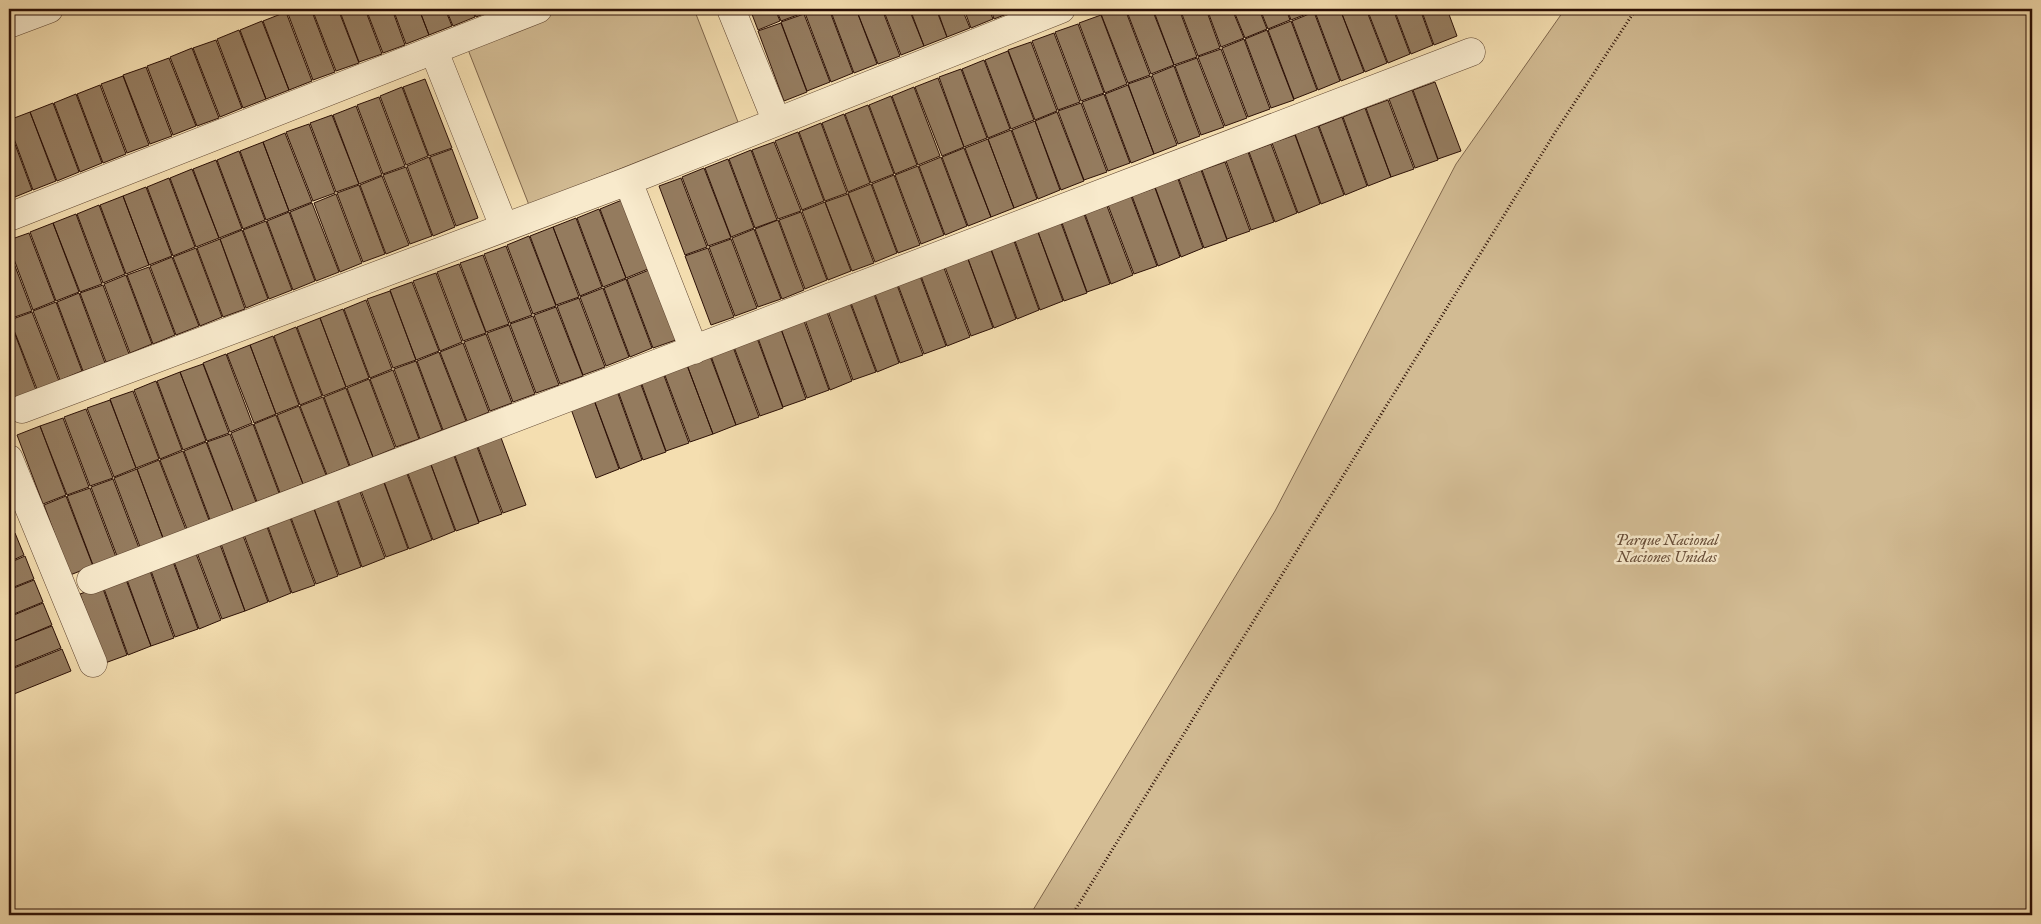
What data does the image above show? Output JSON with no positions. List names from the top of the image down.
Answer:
{
  "parks": ["Parque Nacional Naciones Unidas"]
}
